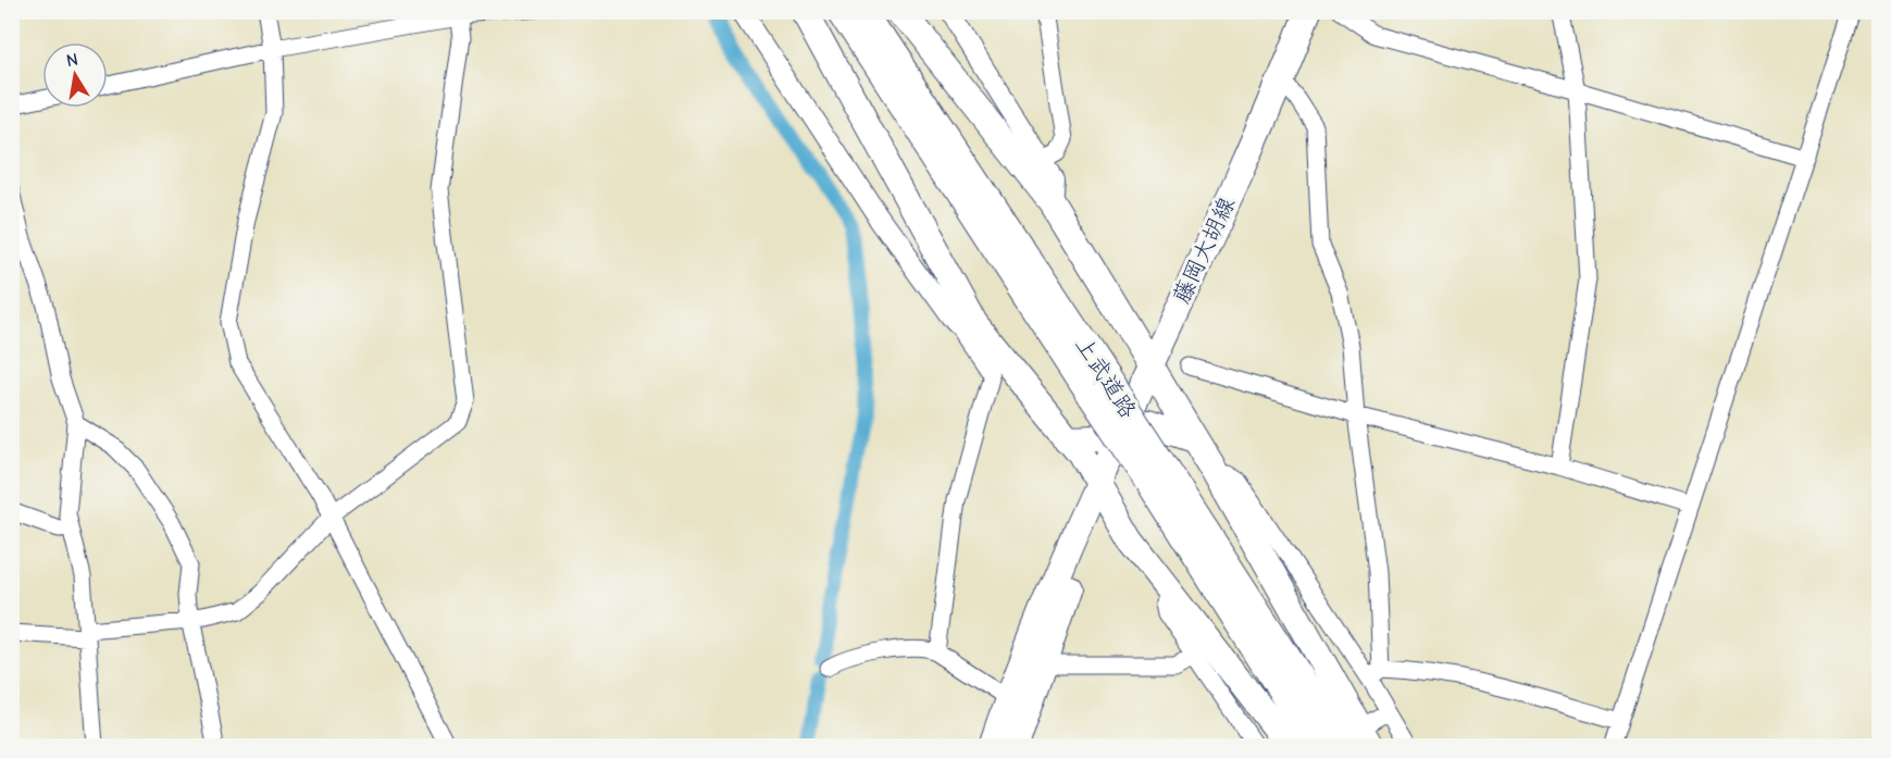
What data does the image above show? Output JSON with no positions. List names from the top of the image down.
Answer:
{
  "streets": {
    "main road": ["藤岡大胡線", "上武道路"]
  },
  "north": "top"
}
